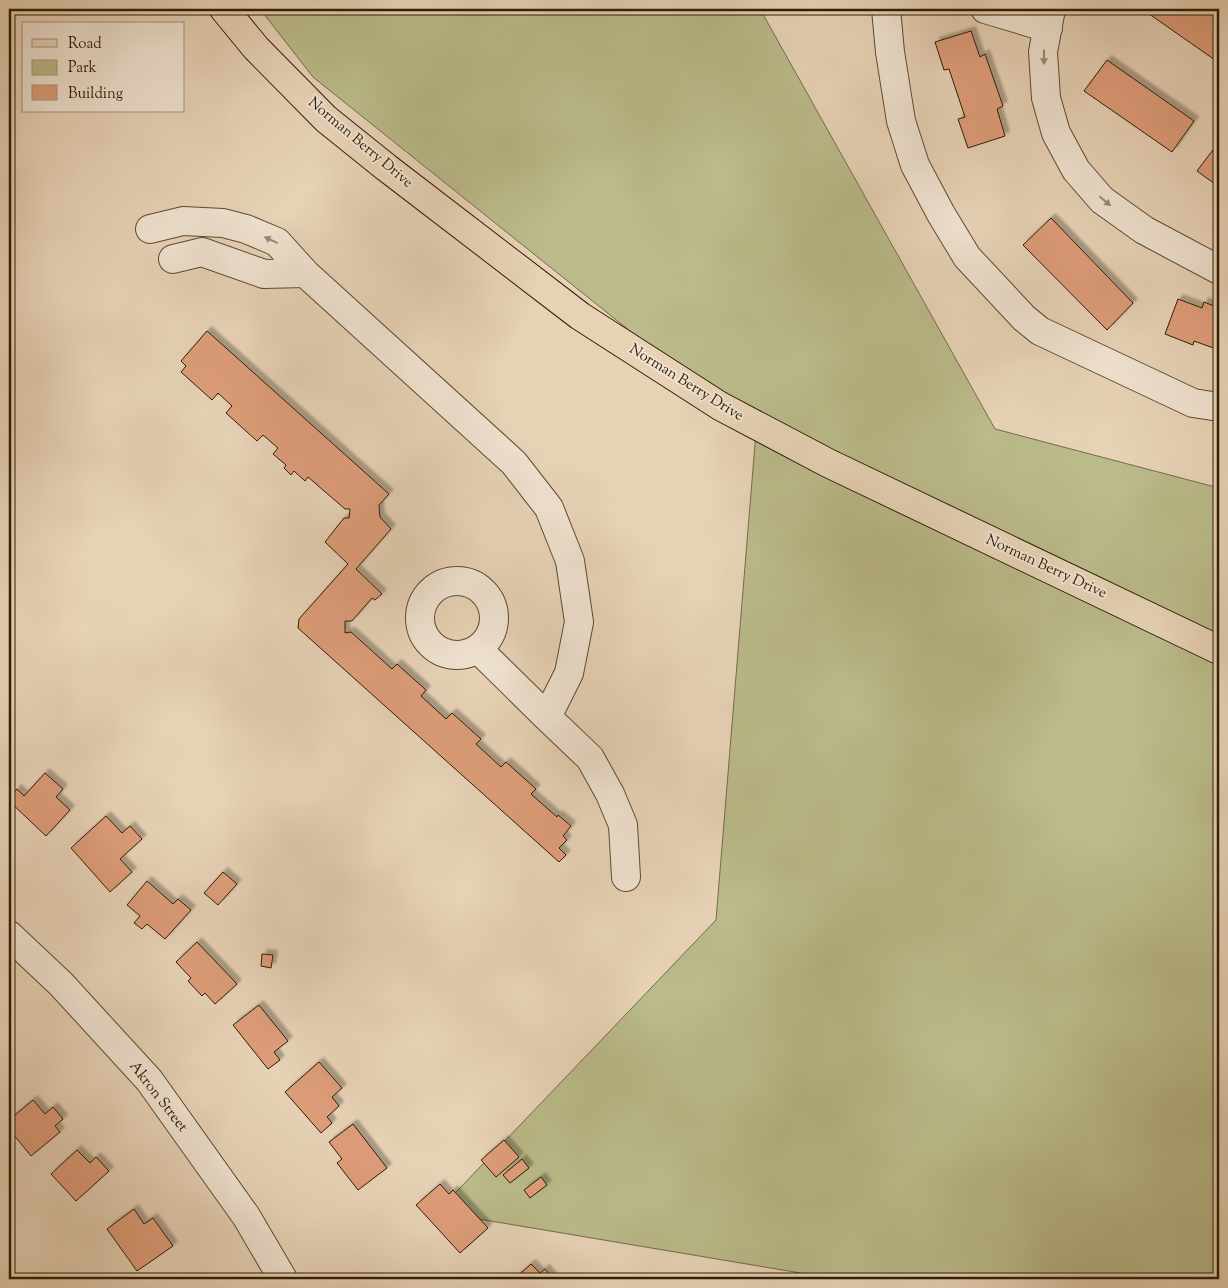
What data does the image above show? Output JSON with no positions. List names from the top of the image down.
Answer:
{
  "streets": {
    "main road": ["Norman Berry Drive"],
    "street": ["Akron Street"]
  },
  "legend": ["Road", "Park", "Building"]
}
